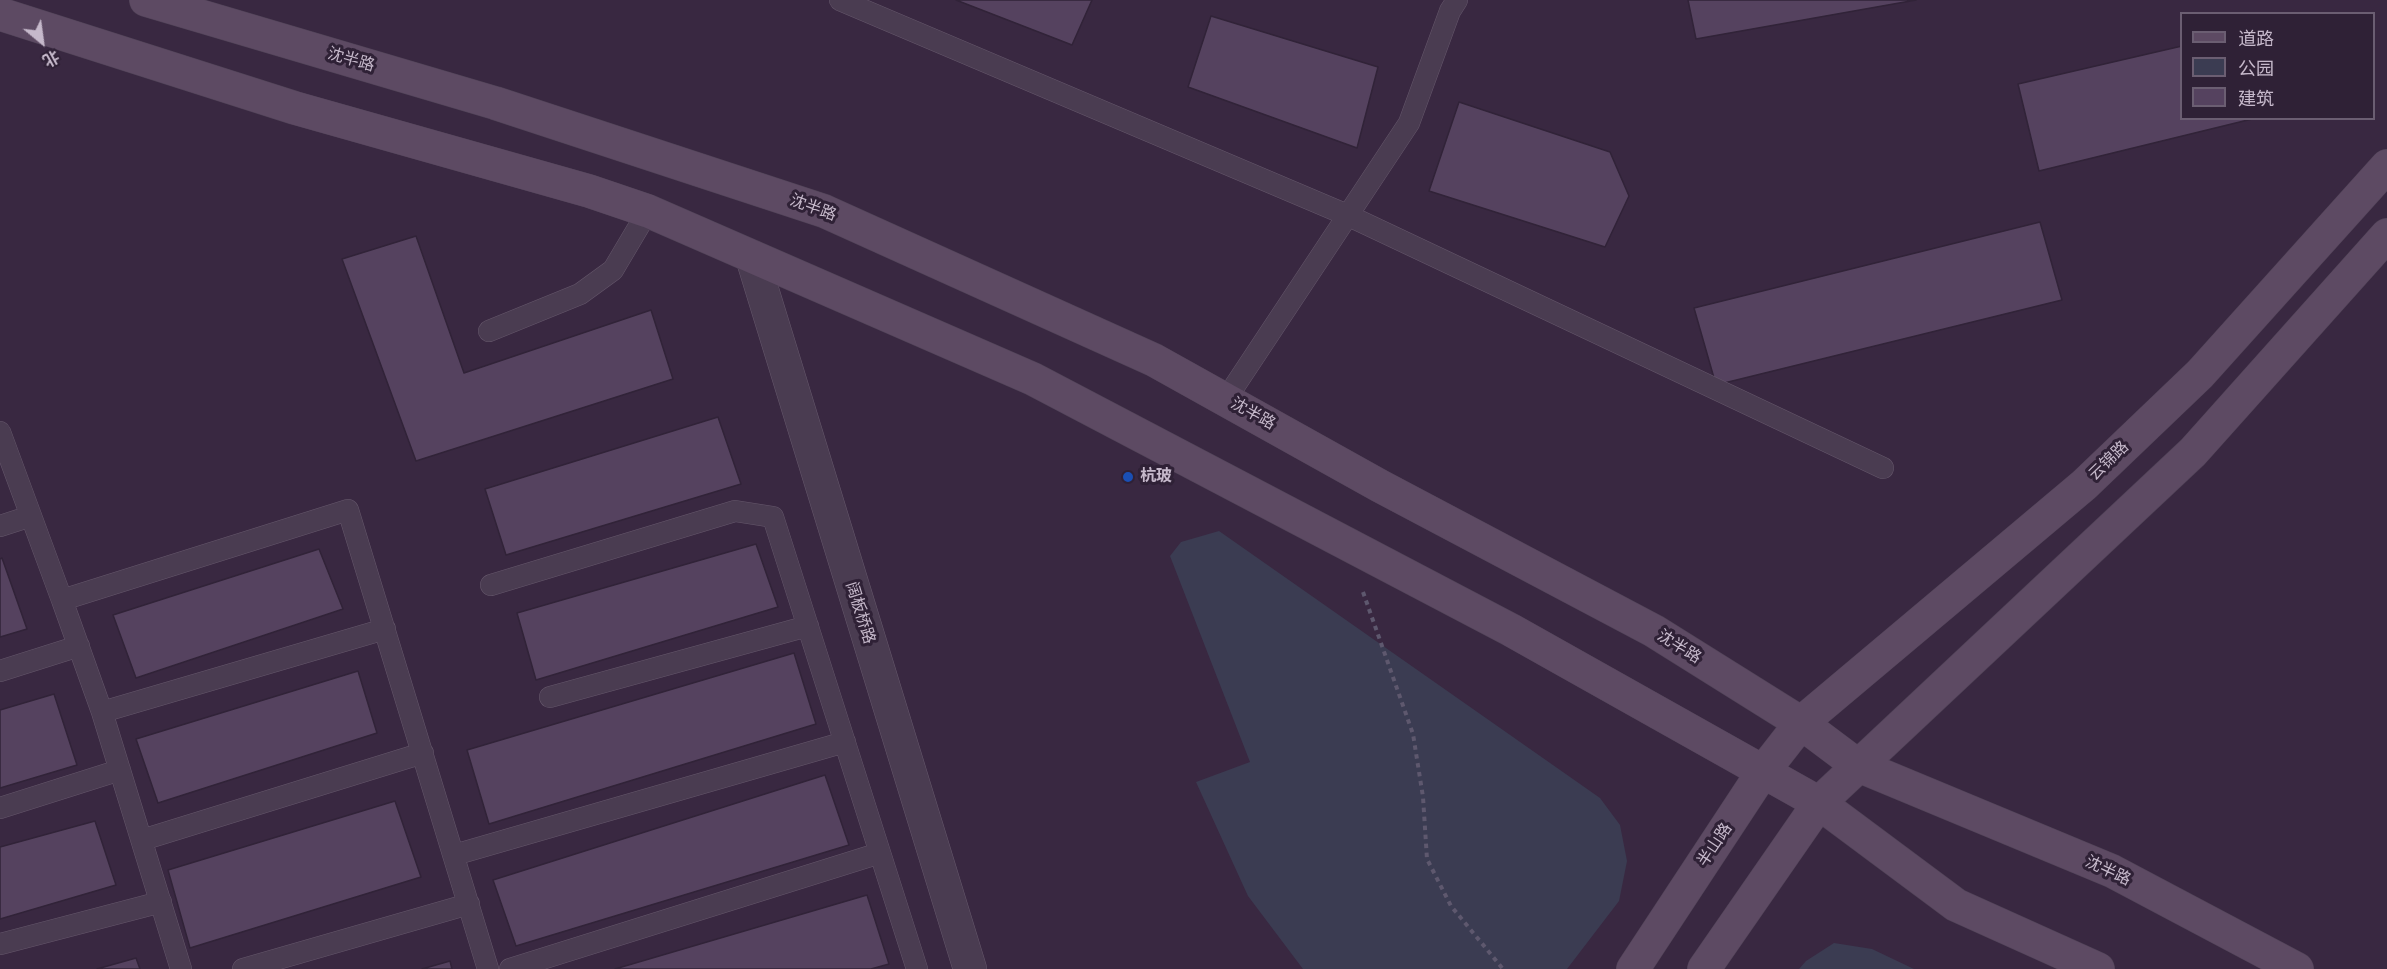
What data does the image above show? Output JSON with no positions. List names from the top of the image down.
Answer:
{
  "streets": {
    "main road": ["沈半路", "云锦路", "半山路"],
    "street": ["阔板桥路"]
  },
  "crossings": [
    ["沈半路", "云锦路"],
    ["沈半路", "半山路"],
    ["云锦路", "半山路"]
  ],
  "places": ["杭玻"],
  "legend": ["道路", "公园", "建筑"],
  "north": "bottom right"
}
